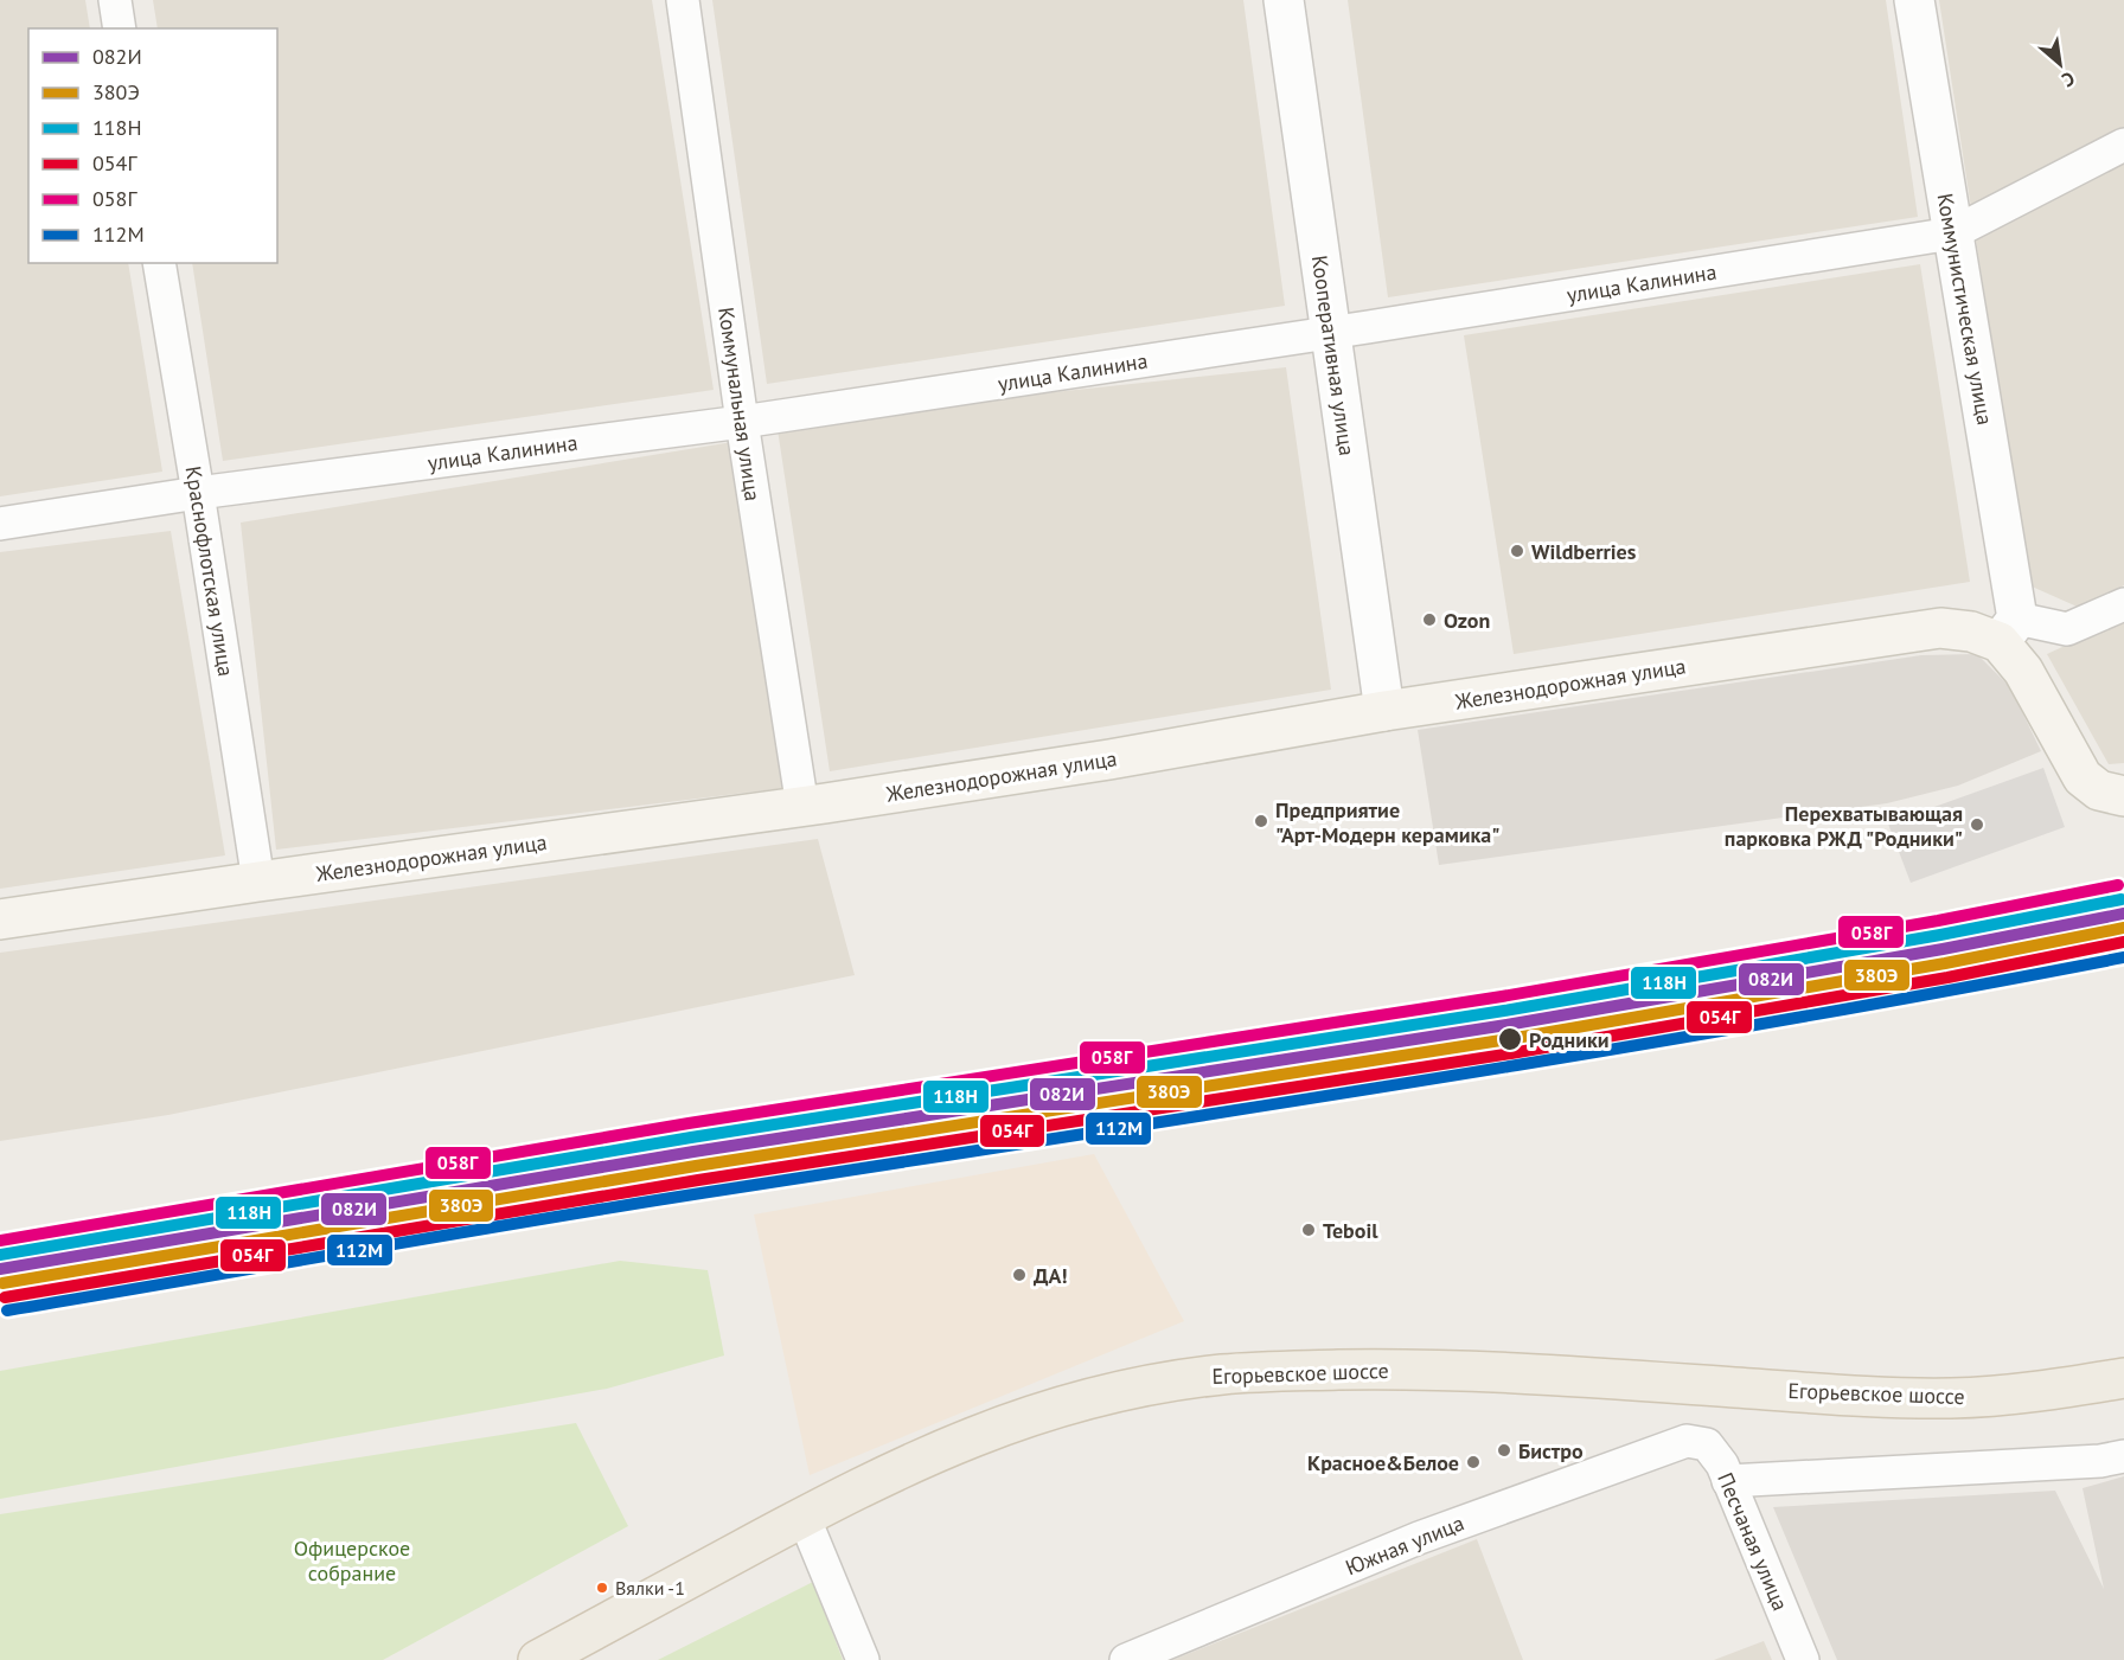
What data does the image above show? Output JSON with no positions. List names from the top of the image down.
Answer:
{
  "streets": {
    "main road": ["Железнодорожная улица", "Егорьевское шоссе"],
    "street": [
      "улица Калинина",
      "Коммунистическая улица",
      "Кооперативная улица",
      "Коммунальная улица",
      "Краснофлотская улица",
      "Песчаная улица",
      "Южная улица"
    ]
  },
  "crossings": [
    ["улица Калинина", "Коммунистическая улица"],
    ["улица Калинина", "Кооперативная улица"],
    ["улица Калинина", "Коммунальная улица"],
    ["улица Калинина", "Краснофлотская улица"],
    ["Коммунистическая улица", "Железнодорожная улица"],
    ["Кооперативная улица", "Железнодорожная улица"],
    ["Коммунальная улица", "Железнодорожная улица"],
    ["Краснофлотская улица", "Железнодорожная улица"],
    ["Песчаная улица", "Южная улица"]
  ],
  "parks": ["Офицерское собрание"],
  "places": [
    "Wildberries",
    "Ozon",
    "Предприятие \"Арт-Модерн керамика\"",
    "Перехватывающая парковка РЖД \"Родники\"",
    "Родники",
    "Teboil",
    "ДА!",
    "Бистро",
    "Красное&Белое",
    "Вялки -1"
  ],
  "lines": [
    "transit line 058Г",
    "transit line 118Н",
    "transit line 082И",
    "transit line 380Э",
    "transit line 054Г",
    "transit line 112М"
  ],
  "legend": [
    "082И",
    "380Э",
    "118Н",
    "054Г",
    "058Г",
    "112М"
  ],
  "north": "bottom right"
}
